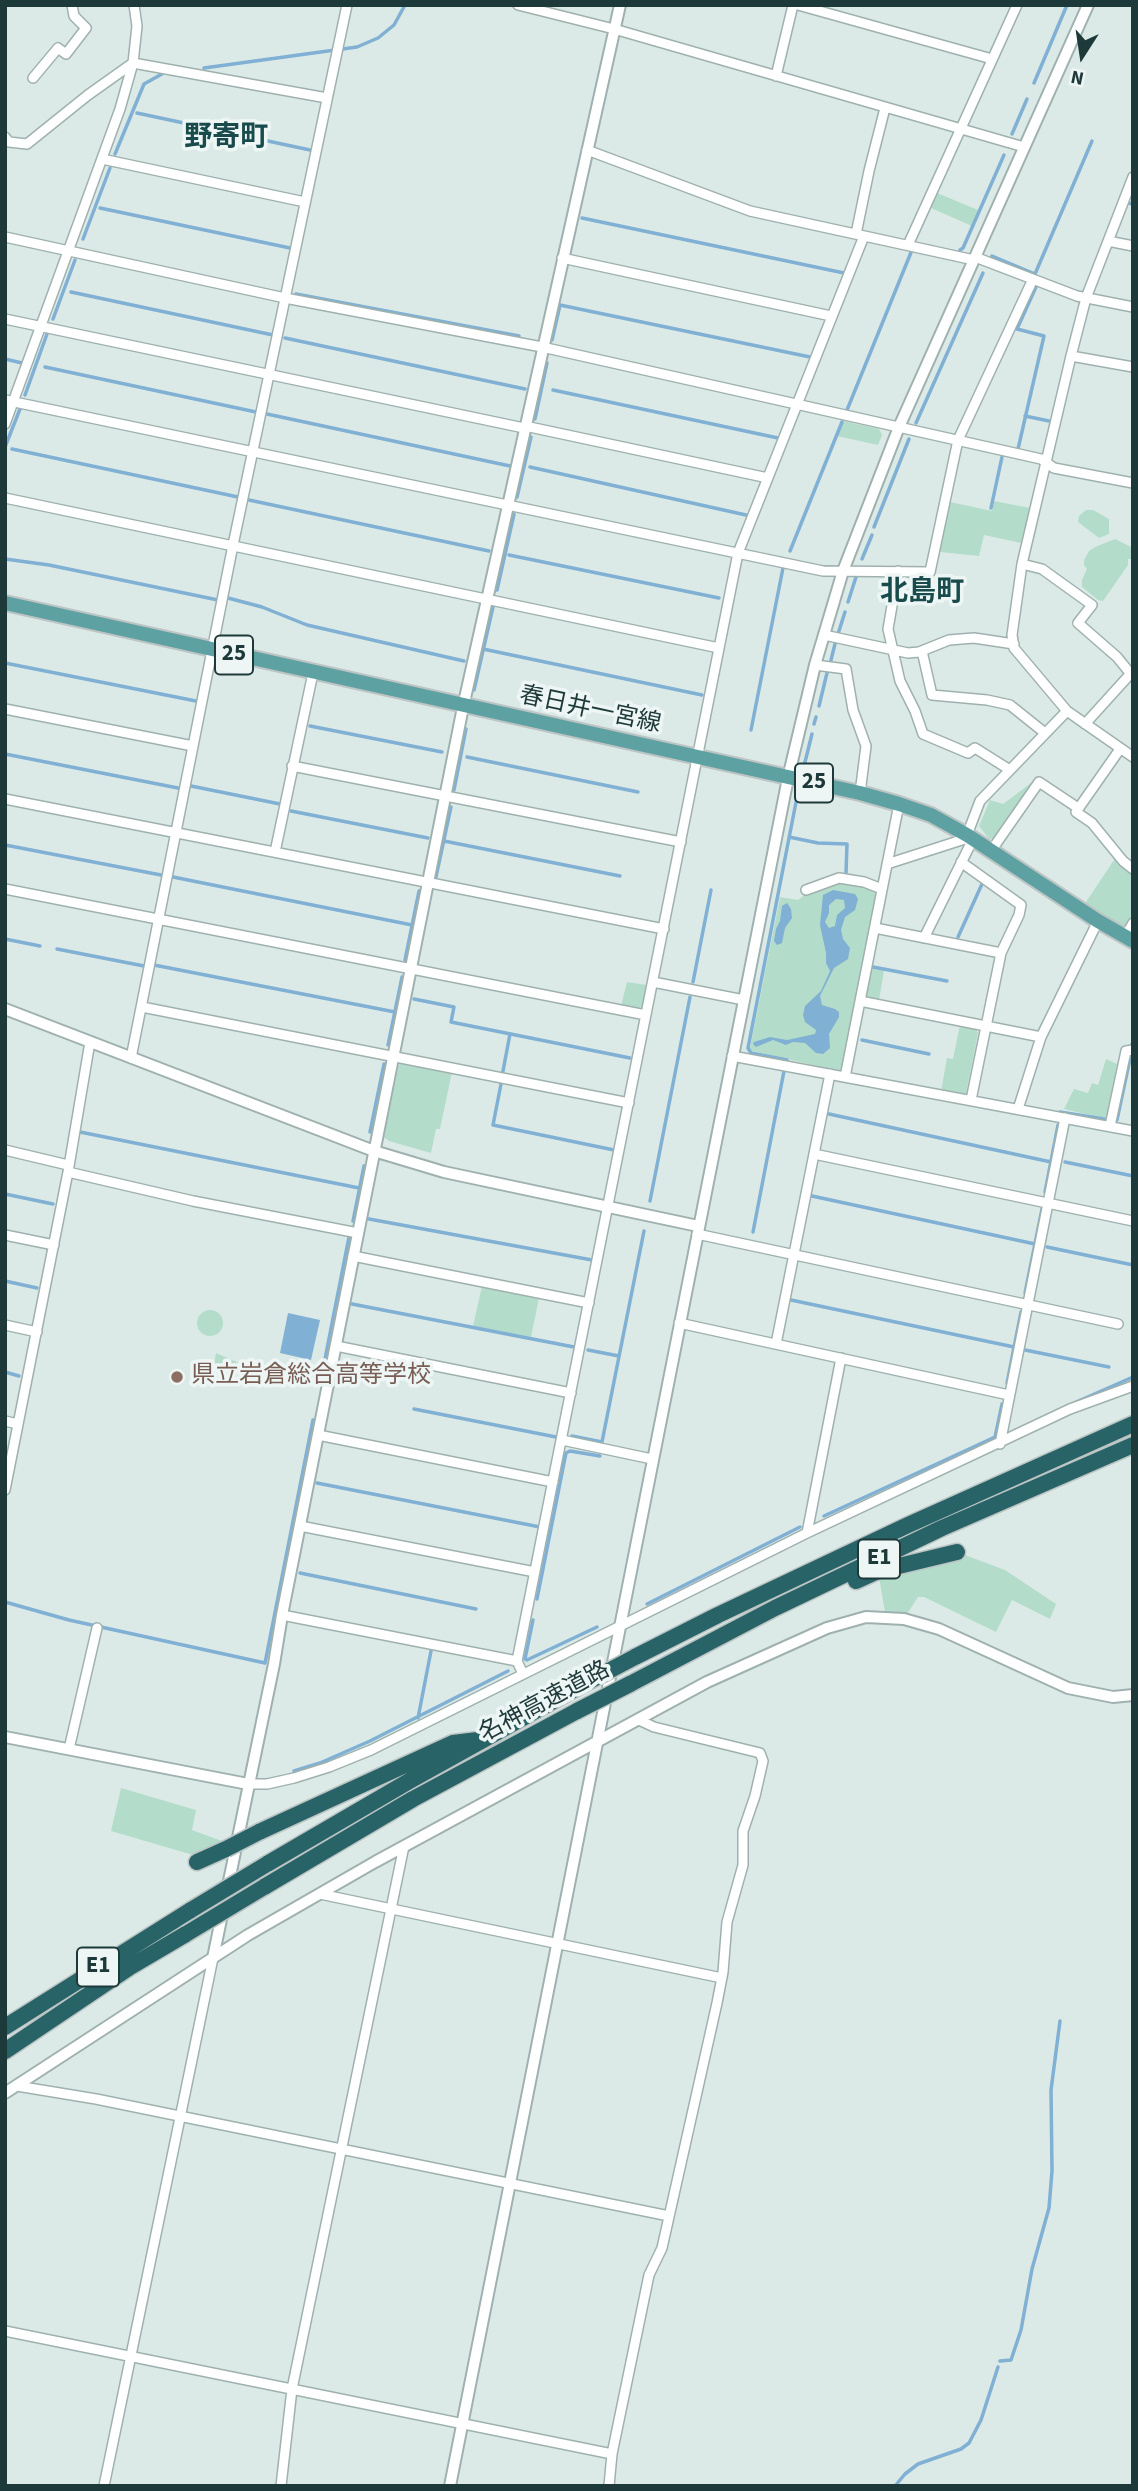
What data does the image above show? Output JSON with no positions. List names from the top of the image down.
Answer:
{
  "streets": {
    "highway": ["E1", "名神高速道路"],
    "main road": ["25", "春日井一宮線"]
  },
  "districts": ["野寄町", "北島町"],
  "places": ["県立岩倉総合高等学校"],
  "north": "bottom"
}
